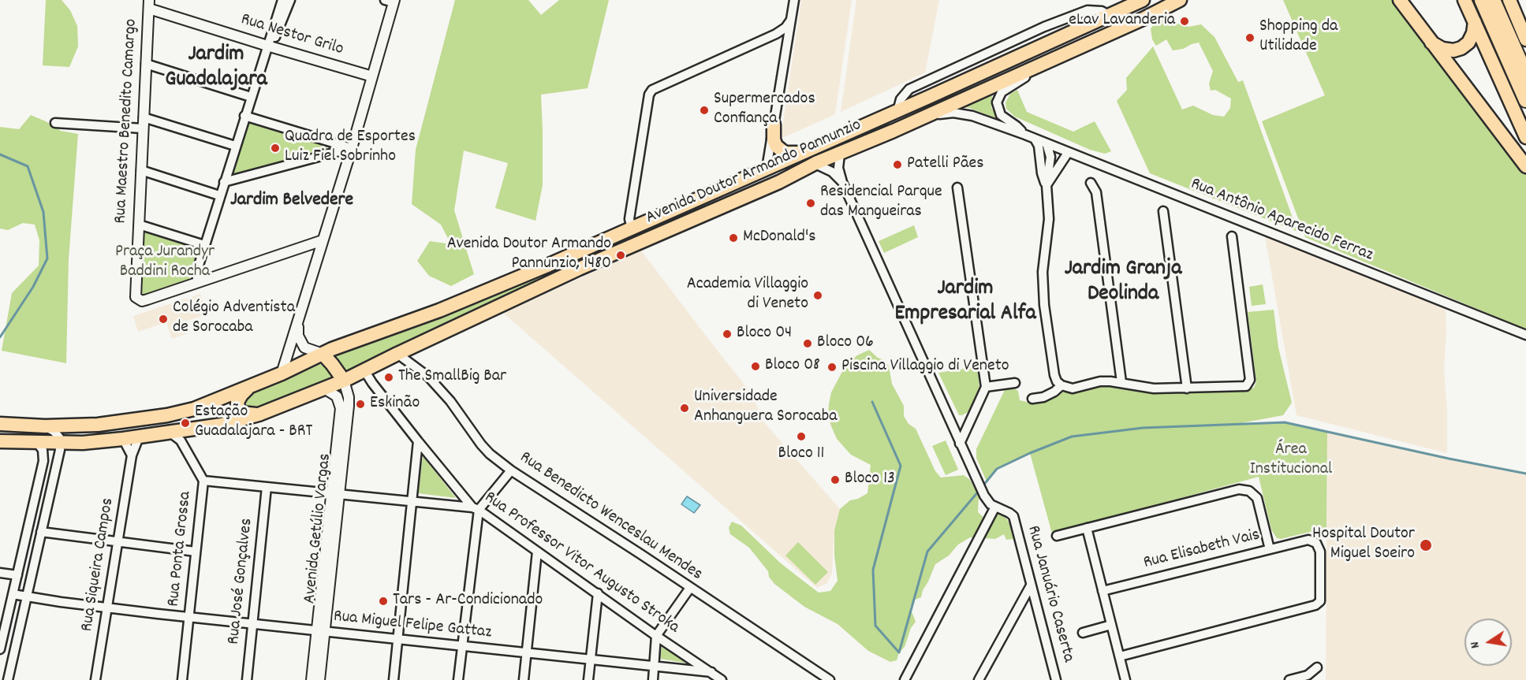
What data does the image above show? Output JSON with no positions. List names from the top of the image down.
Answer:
{
  "streets": {
    "main road": ["Avenida Doutor Armando Pannunzio"],
    "street": [
      "Rua Nestor Grilo",
      "Rua Maestro Benedito Camargo",
      "Rua Antônio Aparecido Ferraz",
      "Rua Benedicto Wenceslau Mendes",
      "Avenida Getúlio Vargas",
      "Rua Ponta Grossa",
      "Rua Elisabeth Vais",
      "Rua Professor Vitor Augusto Stroka",
      "Rua Siqueira Campos",
      "Rua José Gonçalves",
      "Rua Januário Caserta",
      "Rua Miguel Felipe Gattaz"
    ]
  },
  "crossings": [
    ["Rua Nestor Grilo", "Rua Maestro Benedito Camargo"],
    ["Avenida Doutor Armando Pannunzio", "Rua Antônio Aparecido Ferraz"],
    ["Avenida Doutor Armando Pannunzio", "Rua Benedicto Wenceslau Mendes"],
    ["Avenida Doutor Armando Pannunzio", "Avenida Getúlio Vargas"],
    ["Avenida Doutor Armando Pannunzio", "Rua Ponta Grossa"],
    ["Avenida Doutor Armando Pannunzio", "Rua Professor Vitor Augusto Stroka"],
    ["Avenida Doutor Armando Pannunzio", "Rua Siqueira Campos"],
    ["Avenida Getúlio Vargas", "Rua Miguel Felipe Gattaz"],
    ["Rua Ponta Grossa", "Rua Miguel Felipe Gattaz"],
    ["Rua Professor Vitor Augusto Stroka", "Rua Miguel Felipe Gattaz"],
    ["Rua Siqueira Campos", "Rua Miguel Felipe Gattaz"],
    ["Rua José Gonçalves", "Rua Miguel Felipe Gattaz"]
  ],
  "districts": [
    "Jardim Guadalajara",
    "Jardim Belvedere",
    "Jardim Granja Deolinda",
    "Jardim Empresarial Alfa"
  ],
  "parks": ["Praça Jurandyr Baddini Rocha", "Área Institucional"],
  "places": [
    "eLav Lavanderia",
    "Shopping da Utilidade",
    "Supermercados Confiança",
    "Quadra de Esportes Luiz Fiel Sobrinho",
    "Patelli Pães",
    "Residencial Parque das Mangueiras",
    "McDonald's",
    "Avenida Doutor Armando Pannunzio, 1480",
    "Academia Villaggio di Veneto",
    "Colégio Adventista de Sorocaba",
    "Bloco 04",
    "Bloco 06",
    "Bloco 08",
    "Piscina Villaggio di Veneto",
    "The SmallBig Bar",
    "Eskinão",
    "Universidade Anhanguera Sorocaba",
    "Estação Guadalajara - BRT",
    "Bloco 11",
    "Bloco 13",
    "Hospital Doutor Miguel Soeiro",
    "Tars - Ar-Condicionado"
  ],
  "north": "left"
}
